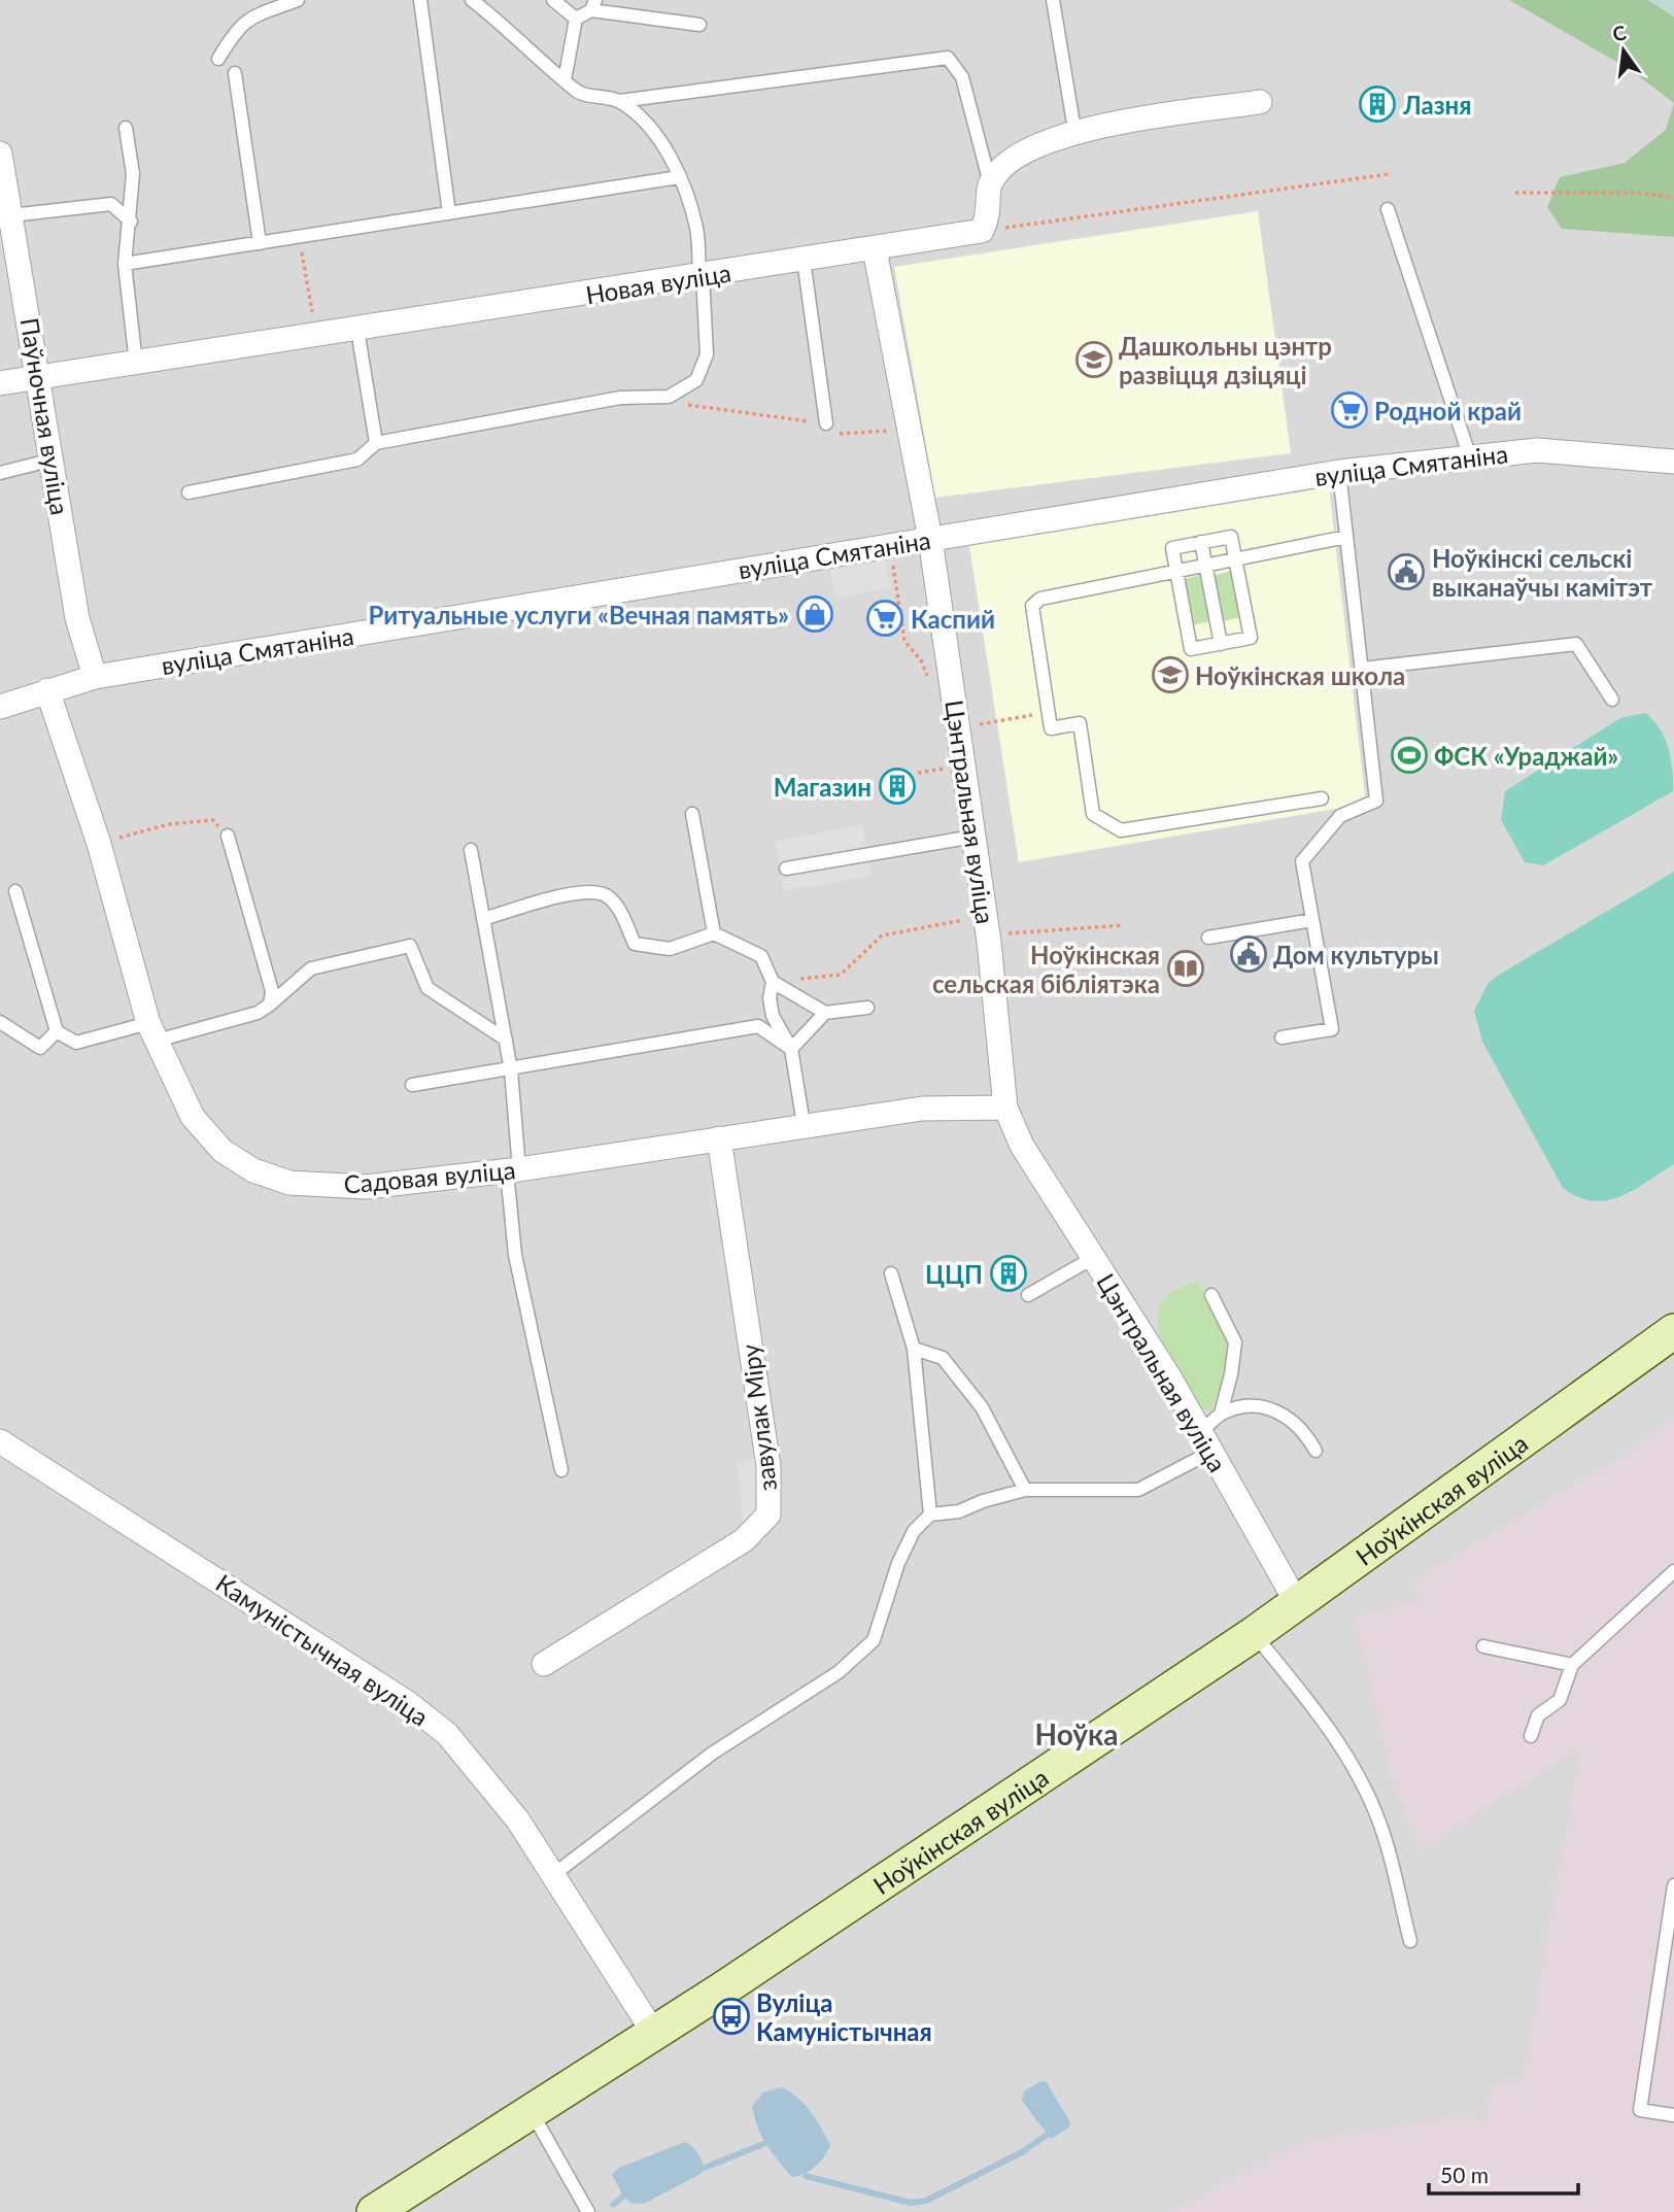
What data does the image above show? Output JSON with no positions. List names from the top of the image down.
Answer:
{
  "streets": {
    "main road": ["Ноўкінская вуліца"],
    "street": [
      "Новая вуліца",
      "Паўночная вуліца",
      "вуліца Смятаніна",
      "Цэнтральная вуліца",
      "Садовая вуліца",
      "завулак Міру",
      "Камуністычная вуліца"
    ]
  },
  "crossings": [
    ["Новая вуліца", "Паўночная вуліца"],
    ["Новая вуліца", "Цэнтральная вуліца"],
    ["Паўночная вуліца", "вуліца Смятаніна"],
    ["вуліца Смятаніна", "Цэнтральная вуліца"],
    ["вуліца Смятаніна", "Садовая вуліца"],
    ["Цэнтральная вуліца", "Садовая вуліца"],
    ["Цэнтральная вуліца", "Ноўкінская вуліца"],
    ["Садовая вуліца", "завулак Міру"],
    ["Ноўкінская вуліца", "Камуністычная вуліца"]
  ],
  "districts": ["Ноўка"],
  "places": {
    "building": ["Лазня", "Магазин", "ЦЦП"],
    "school or university": ["Дашкольны цэнтр развіцця дзіцяці", "Ноўкінская школа"],
    "supermarket": ["Родной край", "Каспий"],
    "public building": ["Ноўкінскі сельскі выканаўчы камітэт", "Дом культуры"],
    "shop": ["Ритуальные услуги «Вечная память»"],
    "sports": ["ФСК «Ураджай»"],
    "library": ["Ноўкінская сельская бібліятэка"],
    "bus stop": ["Вуліца Камуністычная"]
  },
  "scale_bar": "50 m",
  "north": "top"
}
